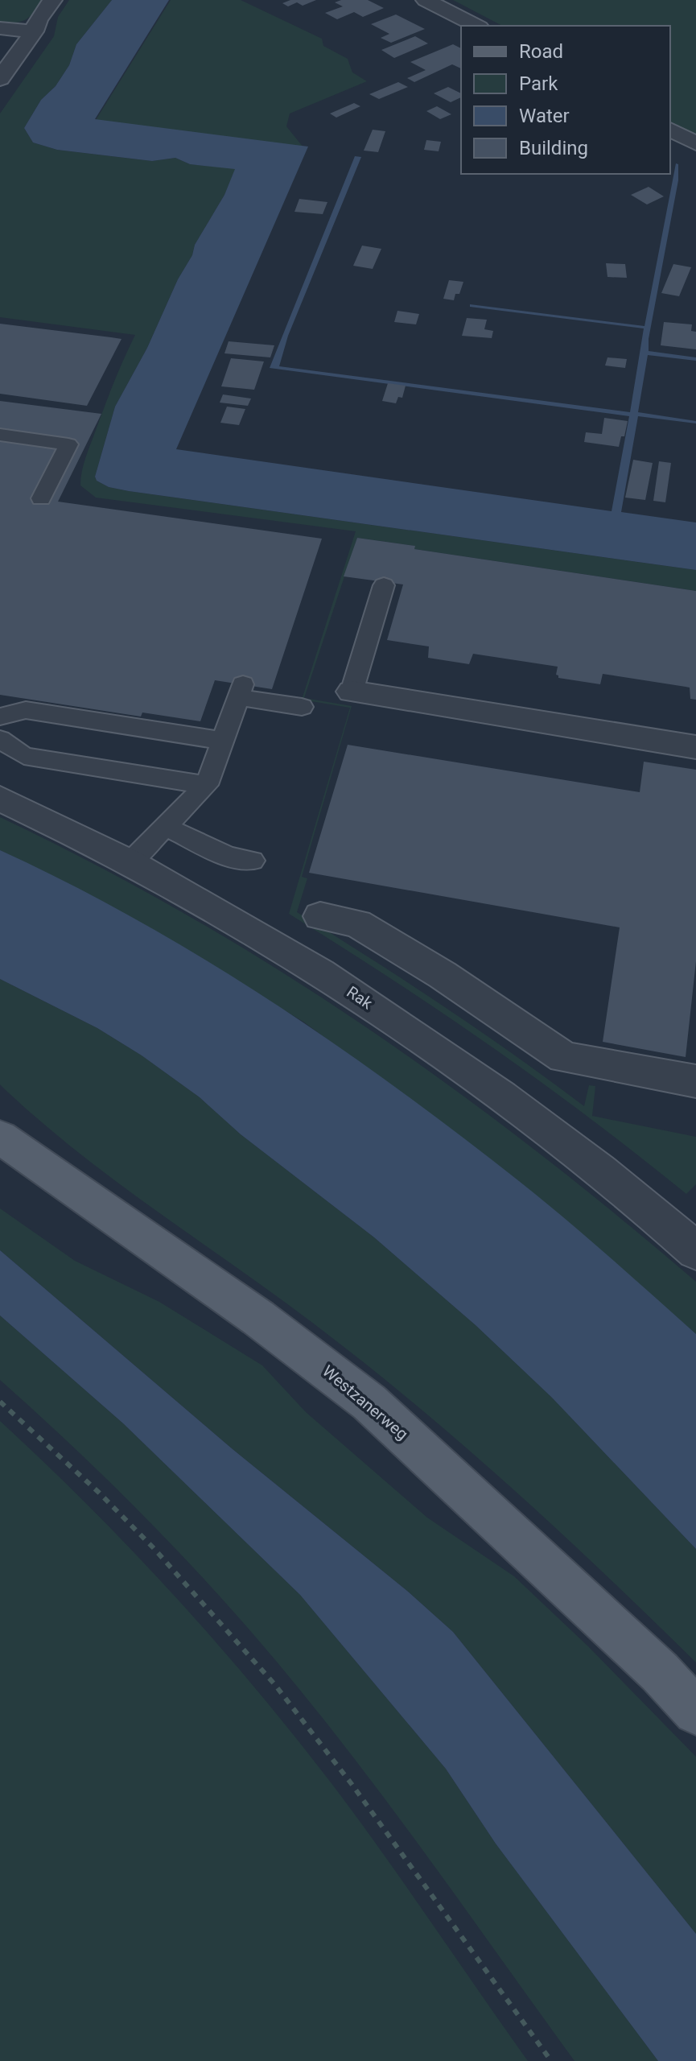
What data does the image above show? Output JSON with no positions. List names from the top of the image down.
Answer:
{
  "streets": {
    "main road": ["Westzanerweg"],
    "street": ["Rak"]
  },
  "legend": [
    "Road",
    "Park",
    "Water",
    "Building"
  ]
}
